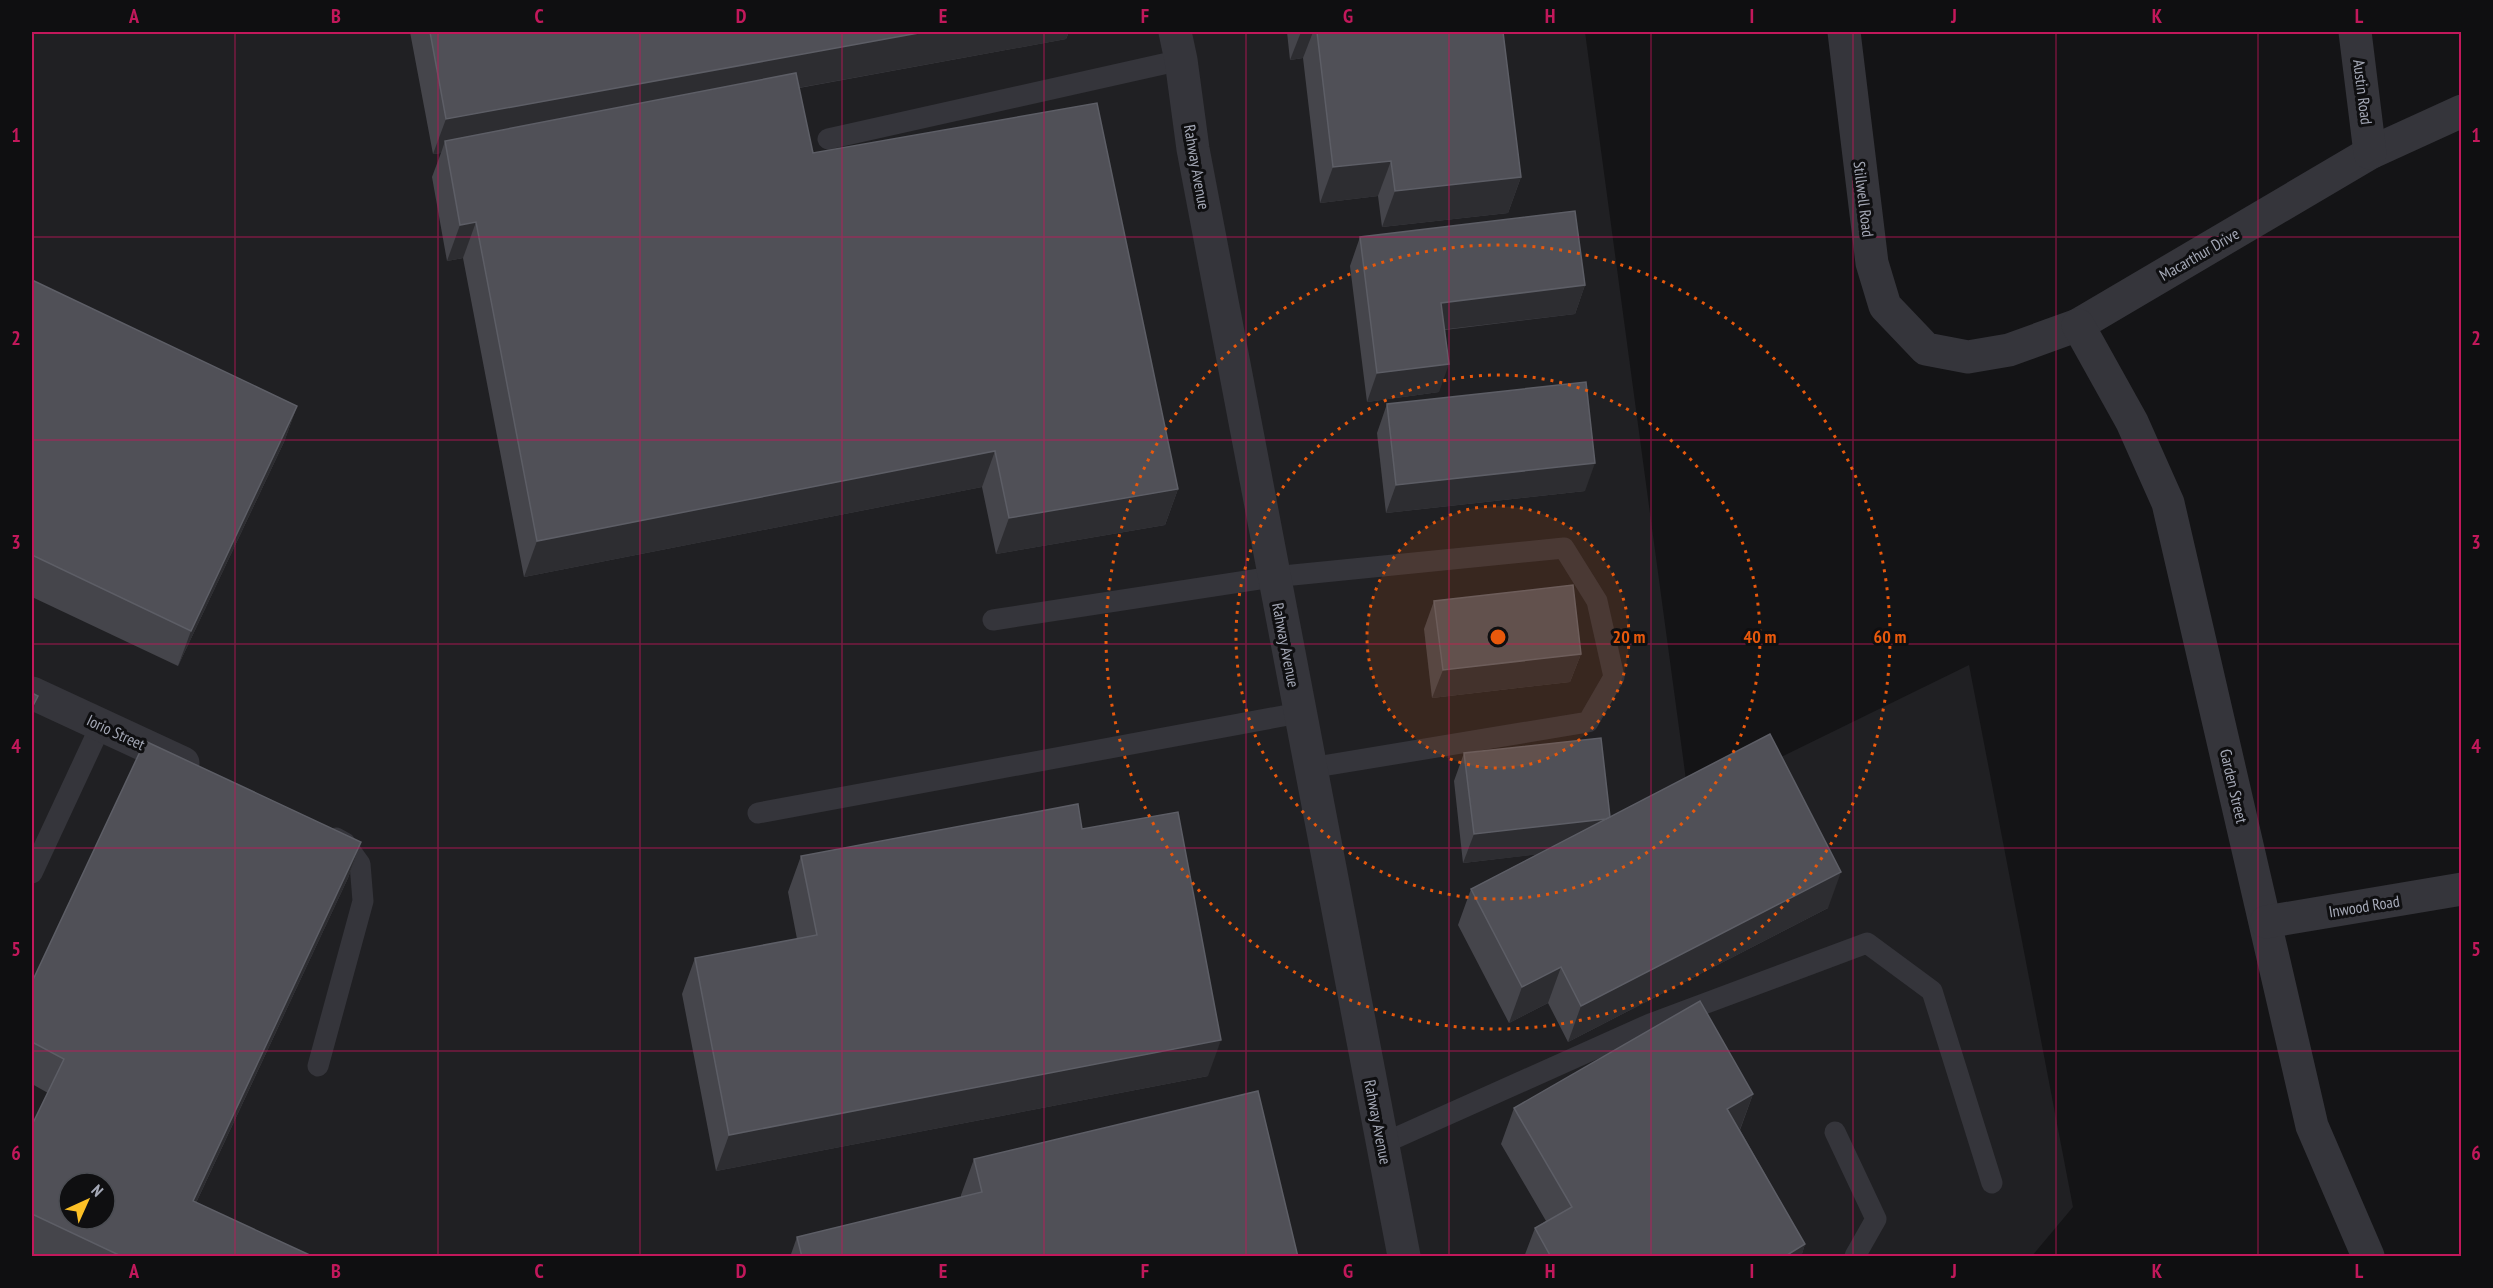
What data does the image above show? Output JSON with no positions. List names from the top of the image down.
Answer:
{
  "streets": {
    "street": [
      "Austin Road",
      "Rahway Avenue",
      "Stillwell Road",
      "Macarthur Drive",
      "Iorio Street",
      "Garden Street",
      "Inwood Road"
    ]
  },
  "crossings": [
    ["Austin Road", "Macarthur Drive"],
    ["Stillwell Road", "Macarthur Drive"],
    ["Macarthur Drive", "Garden Street"],
    ["Garden Street", "Inwood Road"]
  ],
  "north": "top right",
  "grid": {
    "columns": [
      "A",
      "B",
      "C",
      "D",
      "E",
      "F",
      "G",
      "H",
      "I",
      "J",
      "K",
      "L"
    ],
    "rows": [
      "1",
      "2",
      "3",
      "4",
      "5",
      "6"
    ]
  },
  "rings": ["20 m", "40 m", "60 m"]
}
